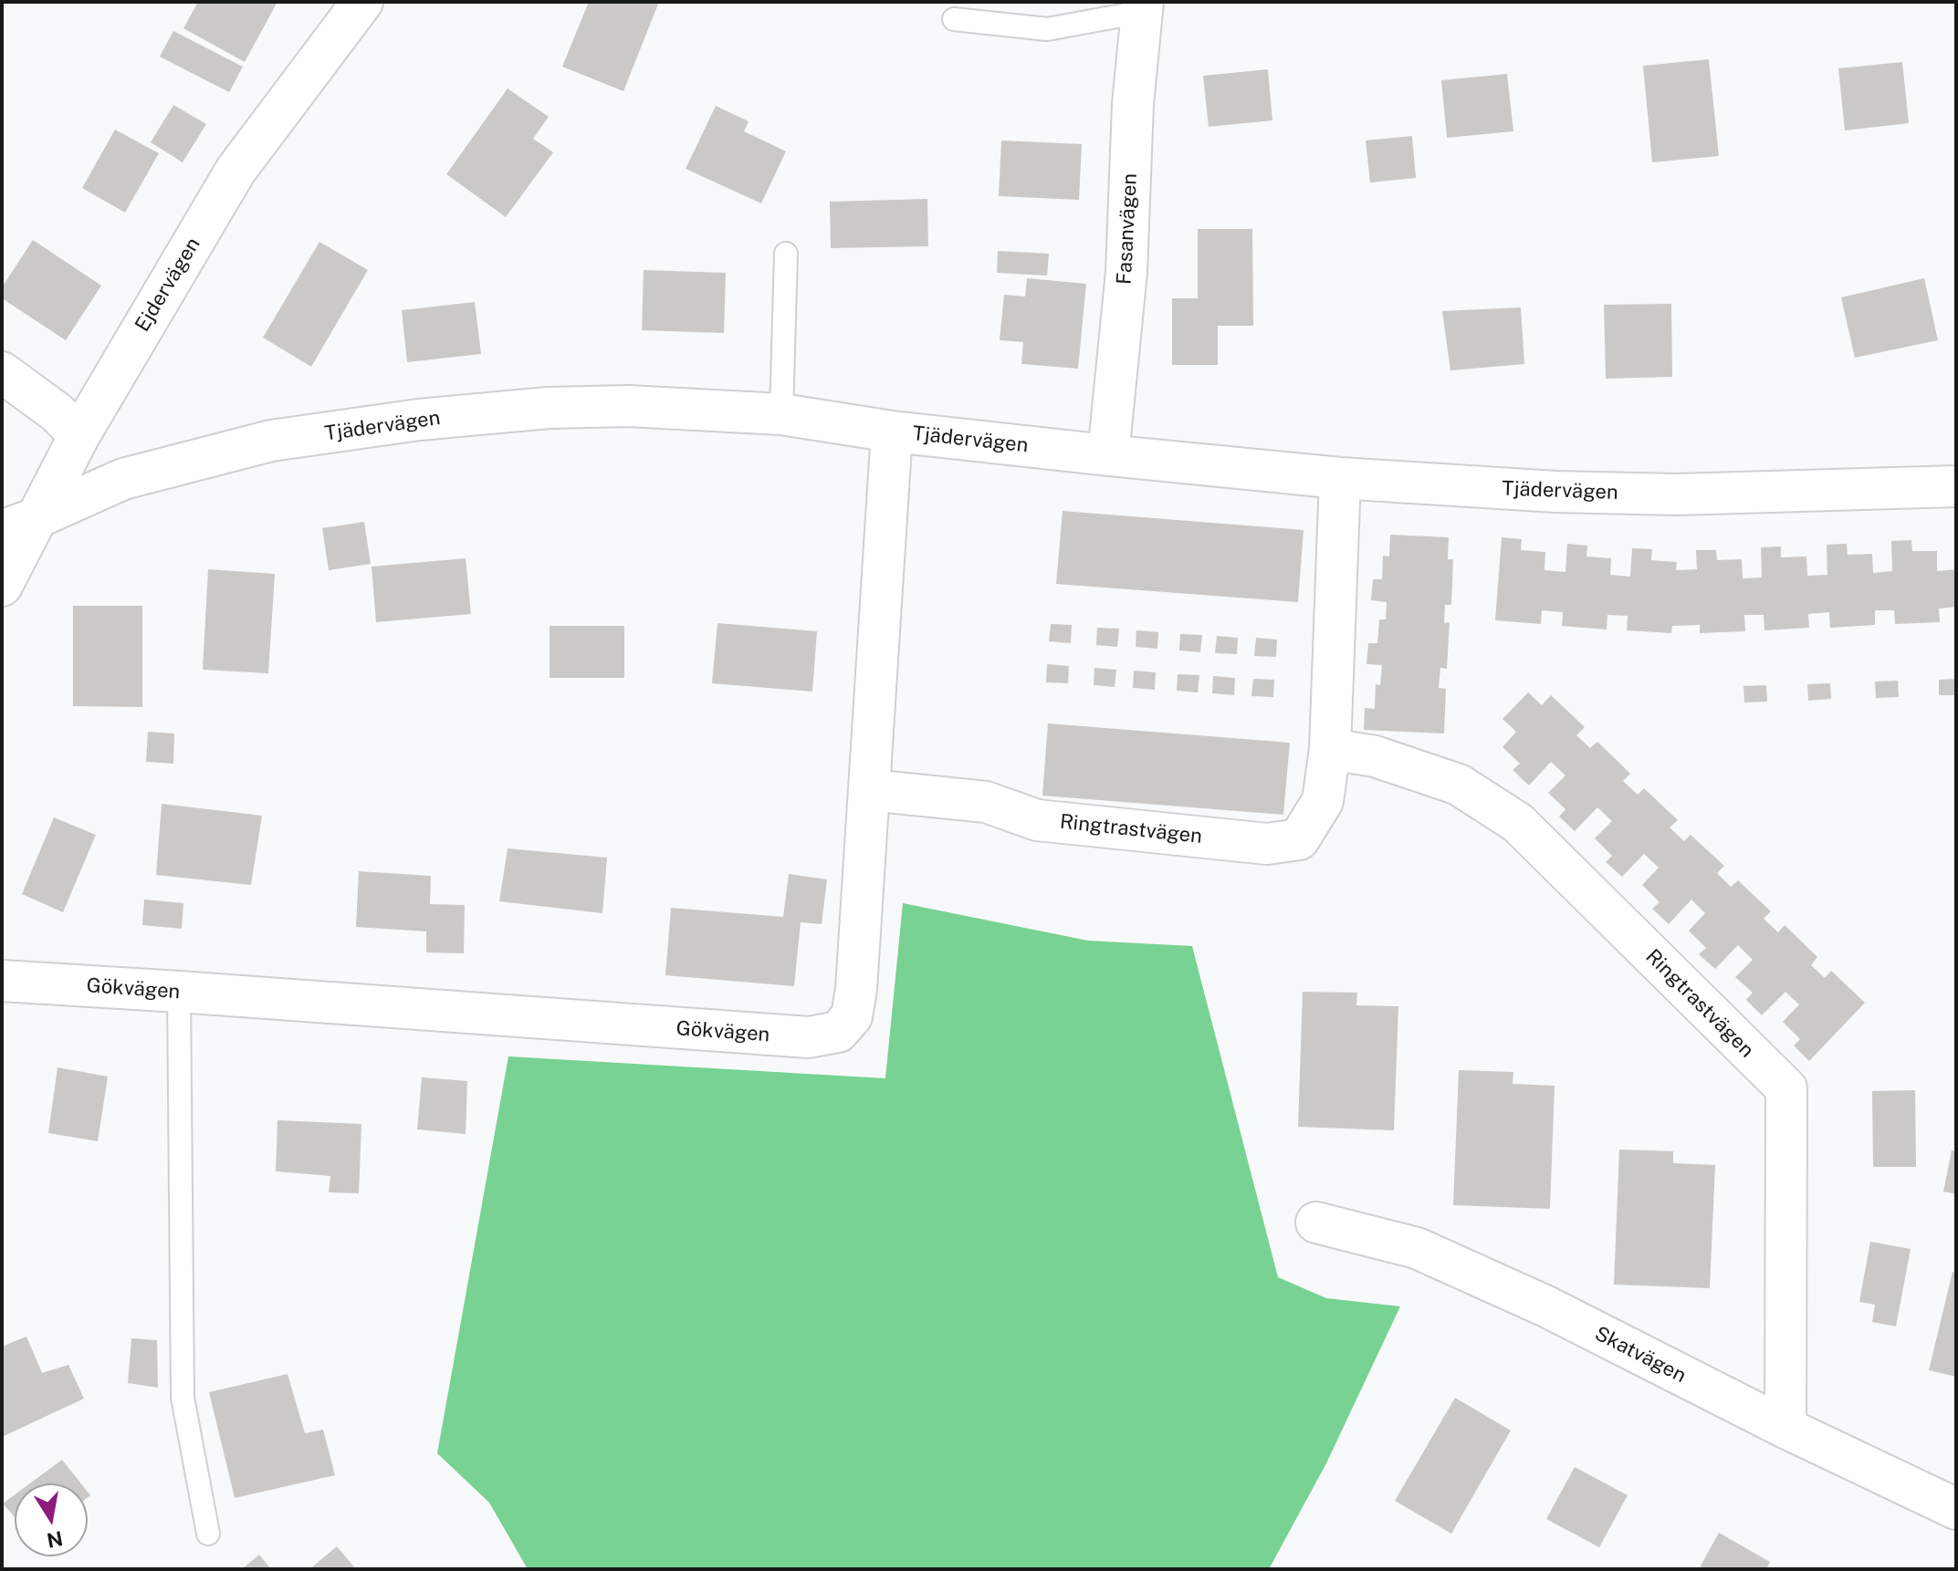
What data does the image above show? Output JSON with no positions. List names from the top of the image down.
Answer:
{
  "streets": {
    "street": [
      "Fasanvägen",
      "Ejdervägen",
      "Tjädervägen",
      "Ringtrastvägen",
      "Gökvägen",
      "Skatvägen"
    ]
  },
  "crossings": [
    ["Fasanvägen", "Tjädervägen"],
    ["Ejdervägen", "Tjädervägen"],
    ["Tjädervägen", "Ringtrastvägen"],
    ["Tjädervägen", "Gökvägen"],
    ["Ringtrastvägen", "Gökvägen"],
    ["Ringtrastvägen", "Skatvägen"]
  ],
  "north": "bottom"
}
